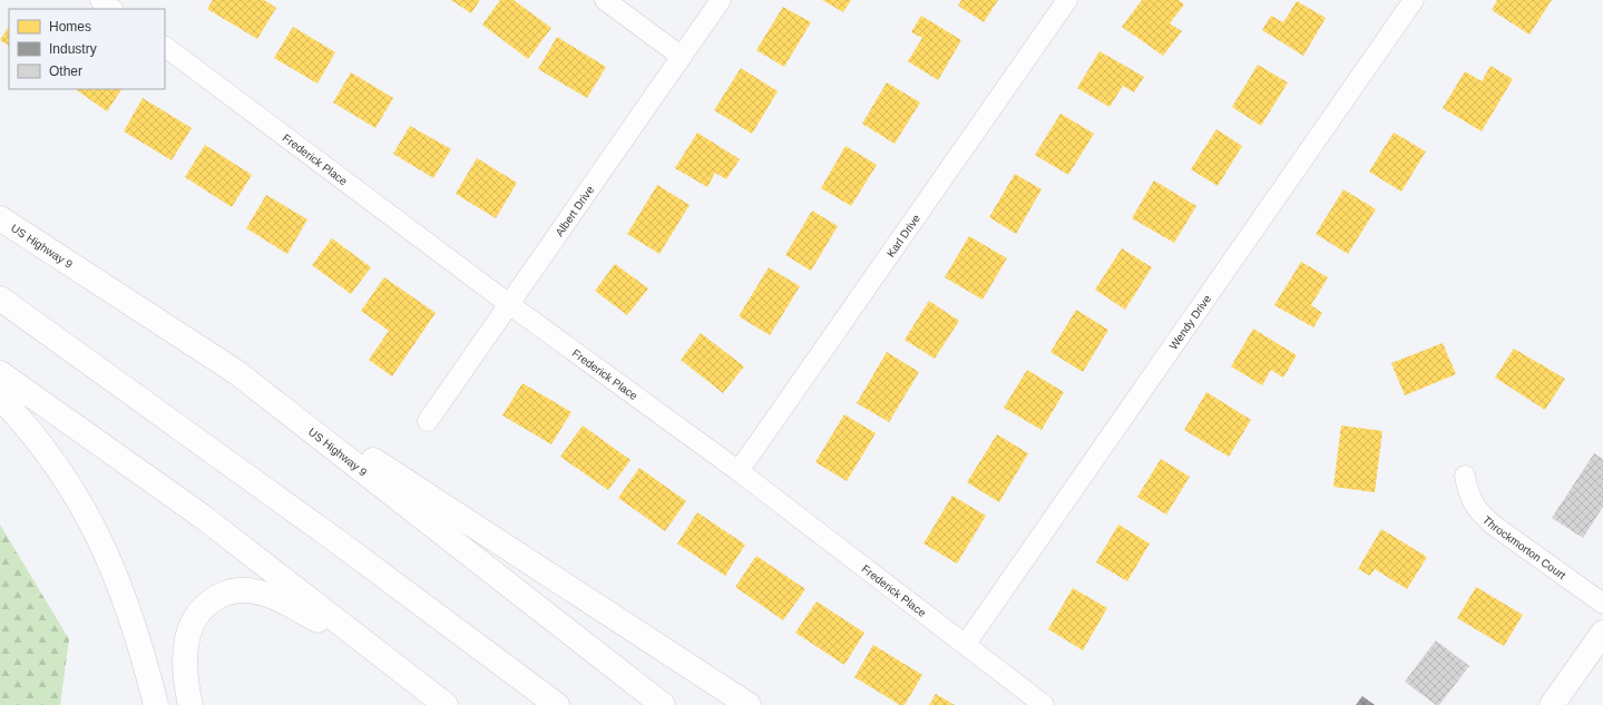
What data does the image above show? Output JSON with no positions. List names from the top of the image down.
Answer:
{
  "streets": {
    "main road": ["US Highway 9"],
    "street": [
      "Frederick Place",
      "Albert Drive",
      "Karl Drive",
      "Wendy Drive",
      "Throckmorton Court"
    ]
  },
  "crossings": [
    ["Frederick Place", "Albert Drive"],
    ["Frederick Place", "Karl Drive"],
    ["Frederick Place", "Wendy Drive"]
  ],
  "legend": ["Homes", "Industry", "Other"]
}
